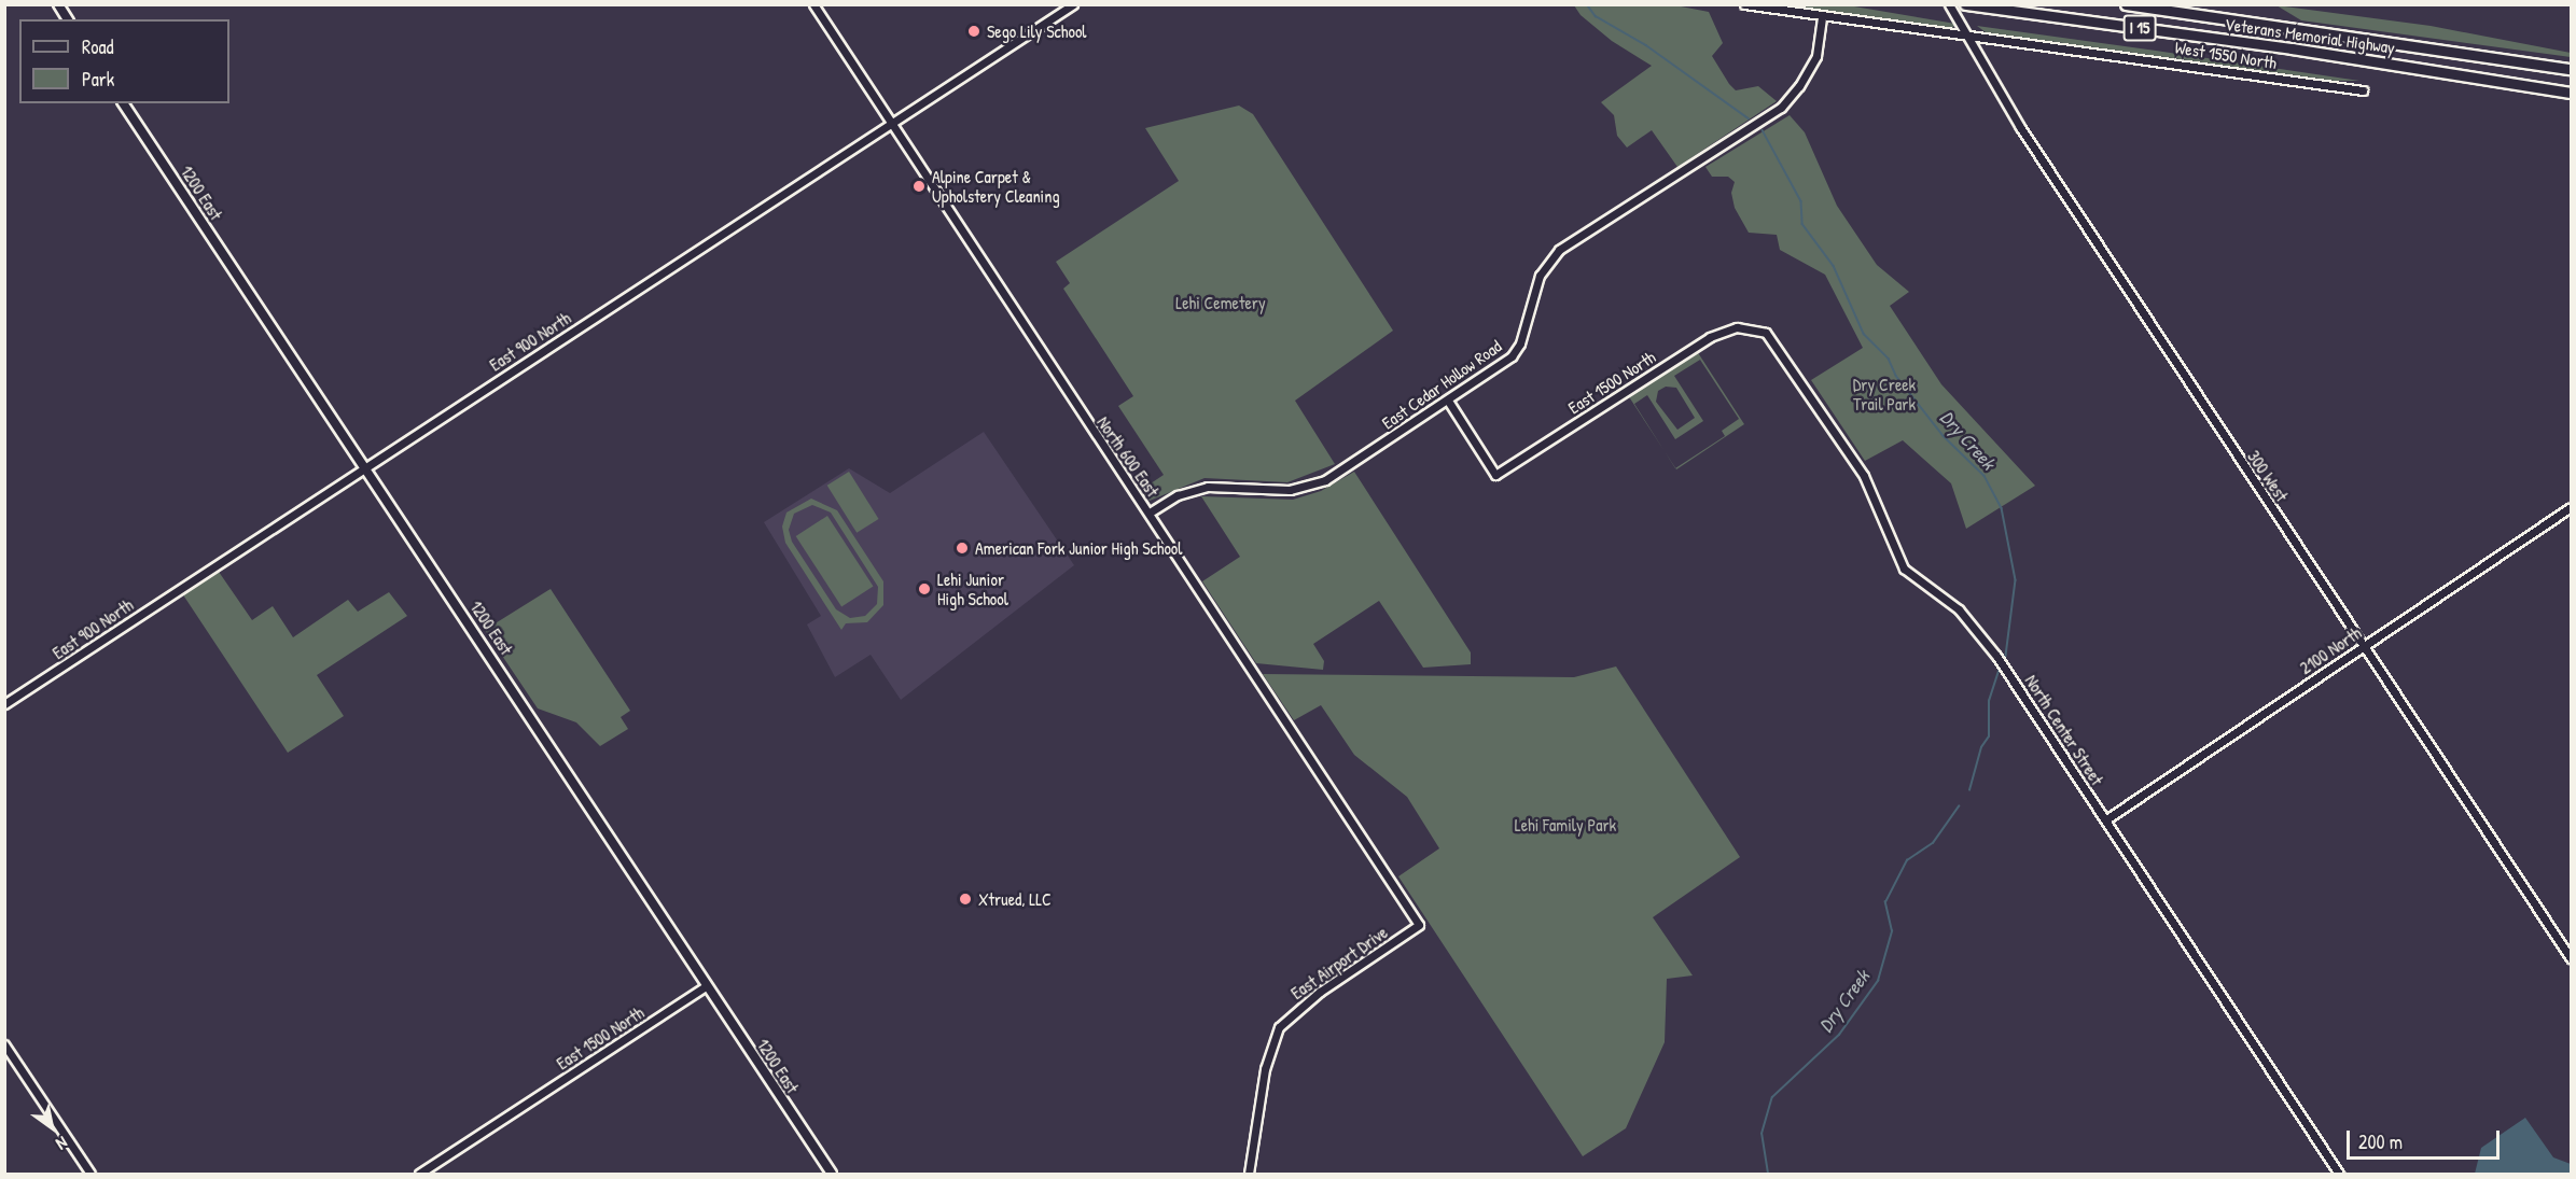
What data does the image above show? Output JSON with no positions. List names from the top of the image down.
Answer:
{
  "streets": {
    "highway": ["I 15", "Veterans Memorial Highway"],
    "main road": ["1200 East"],
    "street": [
      "West 1550 North",
      "East 900 North",
      "East 1500 North",
      "East Cedar Hollow Road",
      "North 600 East",
      "300 West",
      "2100 North",
      "North Center Street",
      "East Airport Drive"
    ]
  },
  "crossings": [
    ["West 1550 North", "East Cedar Hollow Road"],
    ["West 1550 North", "300 West"],
    ["1200 East", "East 900 North"],
    ["1200 East", "East 1500 North"],
    ["East 900 North", "North 600 East"],
    ["East 1500 North", "East Cedar Hollow Road"],
    ["East 1500 North", "North Center Street"],
    ["East Cedar Hollow Road", "North 600 East"],
    ["North 600 East", "East Airport Drive"],
    ["300 West", "2100 North"],
    ["2100 North", "North Center Street"]
  ],
  "water": ["Dry Creek"],
  "parks": ["Lehi Cemetery", "Dry Creek Trail Park", "Lehi Family Park"],
  "places": [
    "Sego Lily School",
    "Alpine Carpet & Upholstery Cleaning",
    "American Fork Junior High School",
    "Lehi Junior High School",
    "Xtrued, LLC"
  ],
  "legend": ["Road", "Park"],
  "scale_bar": "200 m",
  "north": "bottom right"
}
